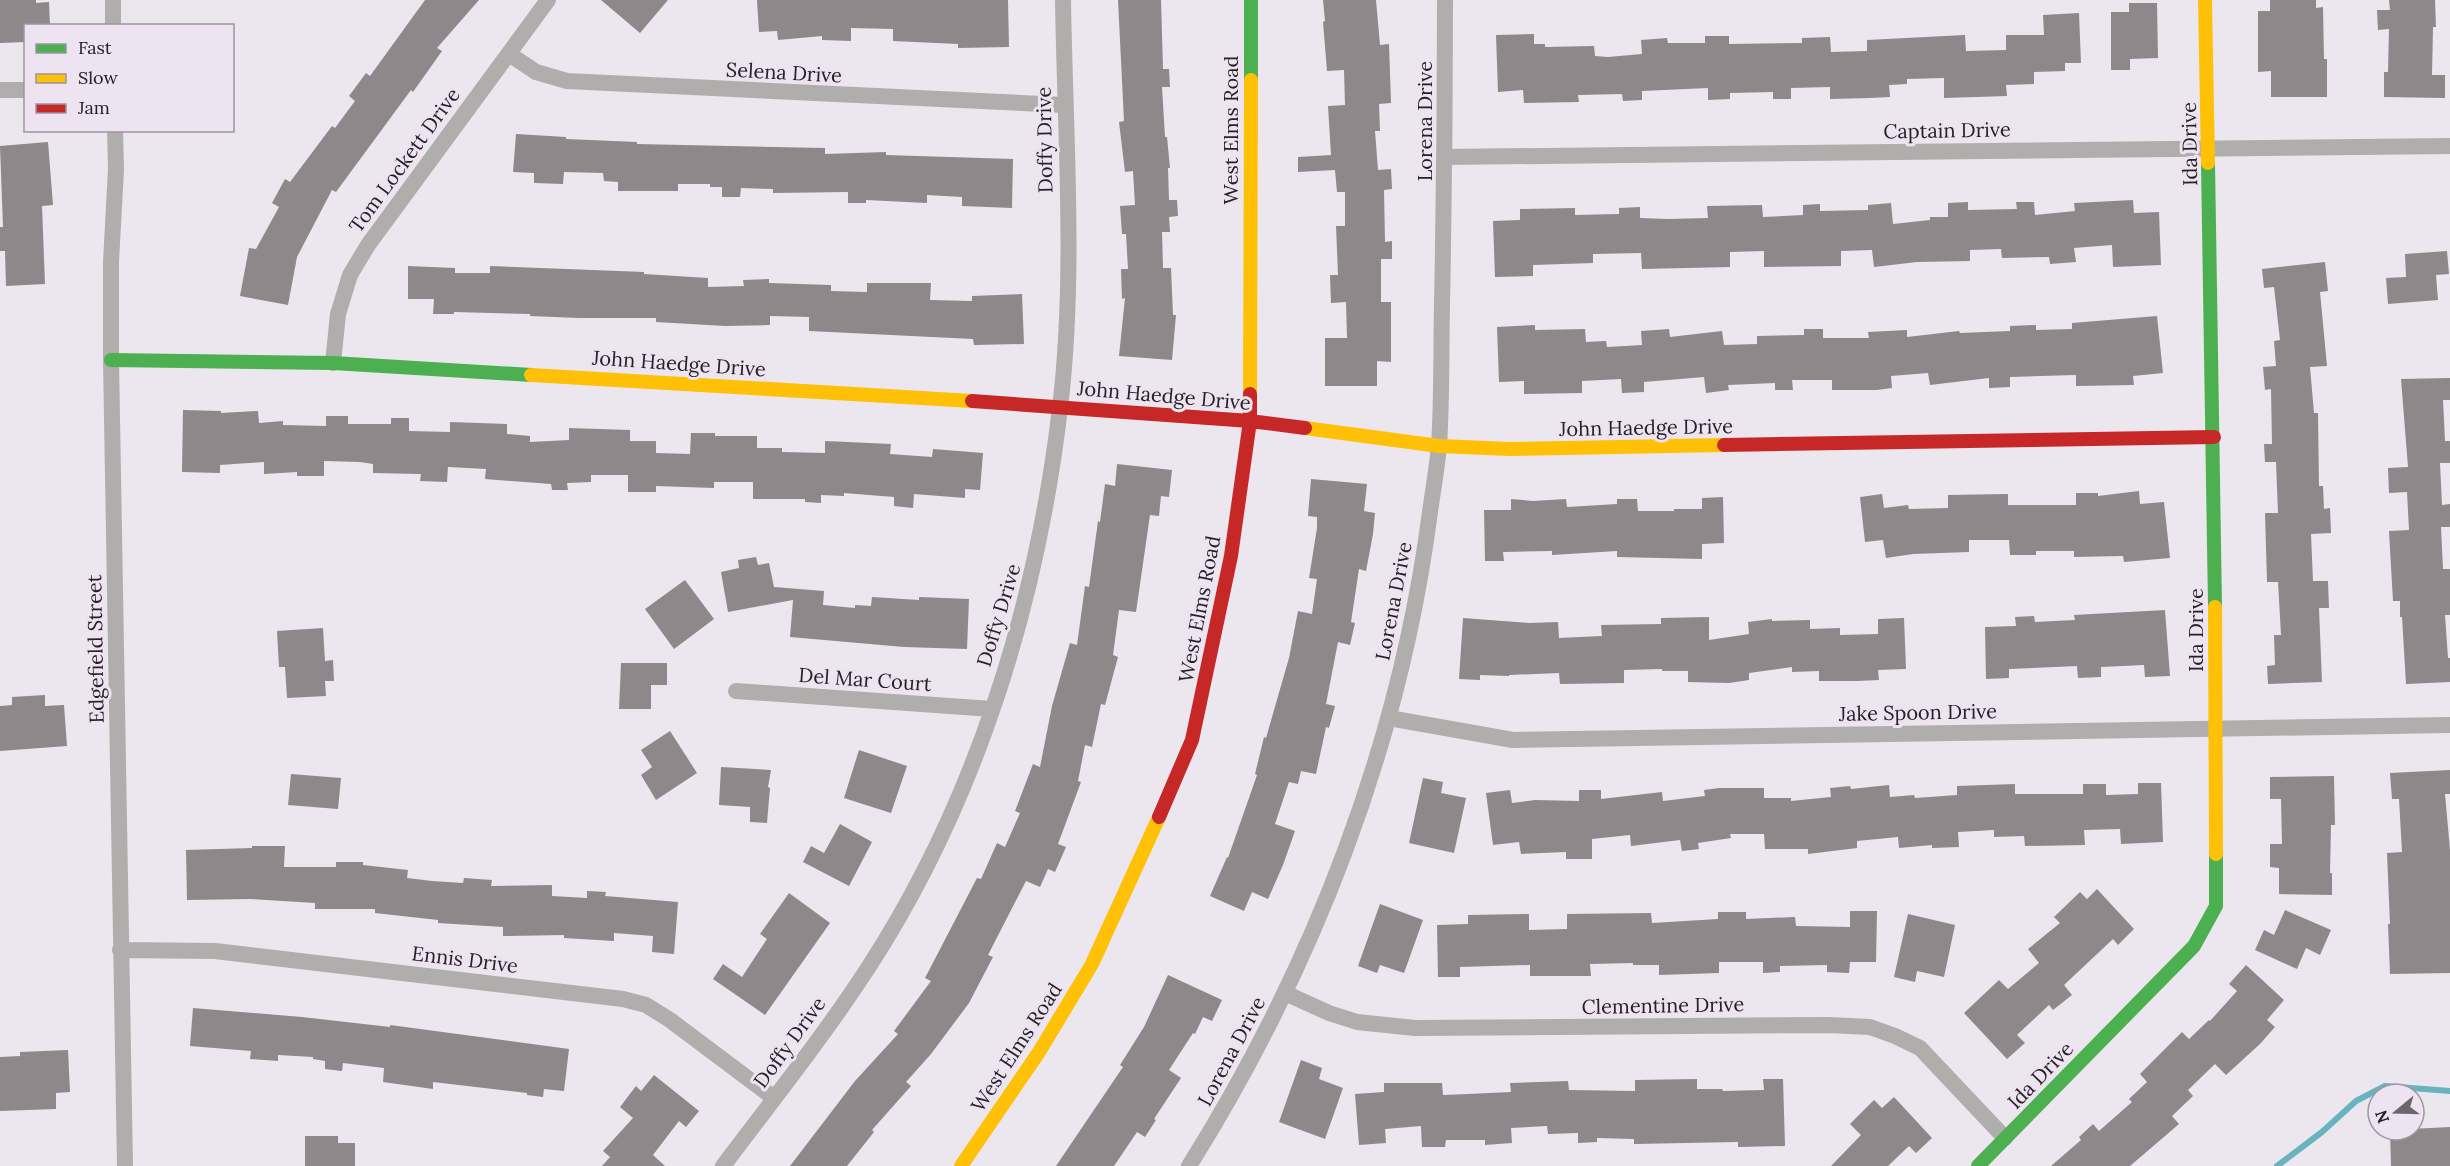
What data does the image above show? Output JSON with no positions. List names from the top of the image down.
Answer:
{
  "streets": {
    "street": [
      "Selena Drive",
      "Lorena Drive",
      "West Elms Road",
      "Captain Drive",
      "Doffy Drive",
      "Ida Drive",
      "Tom Lockett Drive",
      "John Haedge Drive",
      "Edgefield Street",
      "Del Mar Court",
      "Jake Spoon Drive",
      "Ennis Drive",
      "Clementine Drive"
    ]
  },
  "crossings": [
    ["Selena Drive", "Doffy Drive"],
    ["Selena Drive", "Tom Lockett Drive"],
    ["Lorena Drive", "Captain Drive"],
    ["Lorena Drive", "John Haedge Drive"],
    ["Lorena Drive", "Jake Spoon Drive"],
    ["Lorena Drive", "Clementine Drive"],
    ["West Elms Road", "John Haedge Drive"],
    ["Captain Drive", "Ida Drive"],
    ["Doffy Drive", "John Haedge Drive"],
    ["Doffy Drive", "Del Mar Court"],
    ["Doffy Drive", "Ennis Drive"],
    ["Ida Drive", "John Haedge Drive"],
    ["Ida Drive", "Jake Spoon Drive"],
    ["Ida Drive", "Clementine Drive"],
    ["Tom Lockett Drive", "John Haedge Drive"],
    ["John Haedge Drive", "Edgefield Street"],
    ["Edgefield Street", "Ennis Drive"]
  ],
  "legend": ["Fast", "Slow", "Jam"],
  "north": "left"
}
